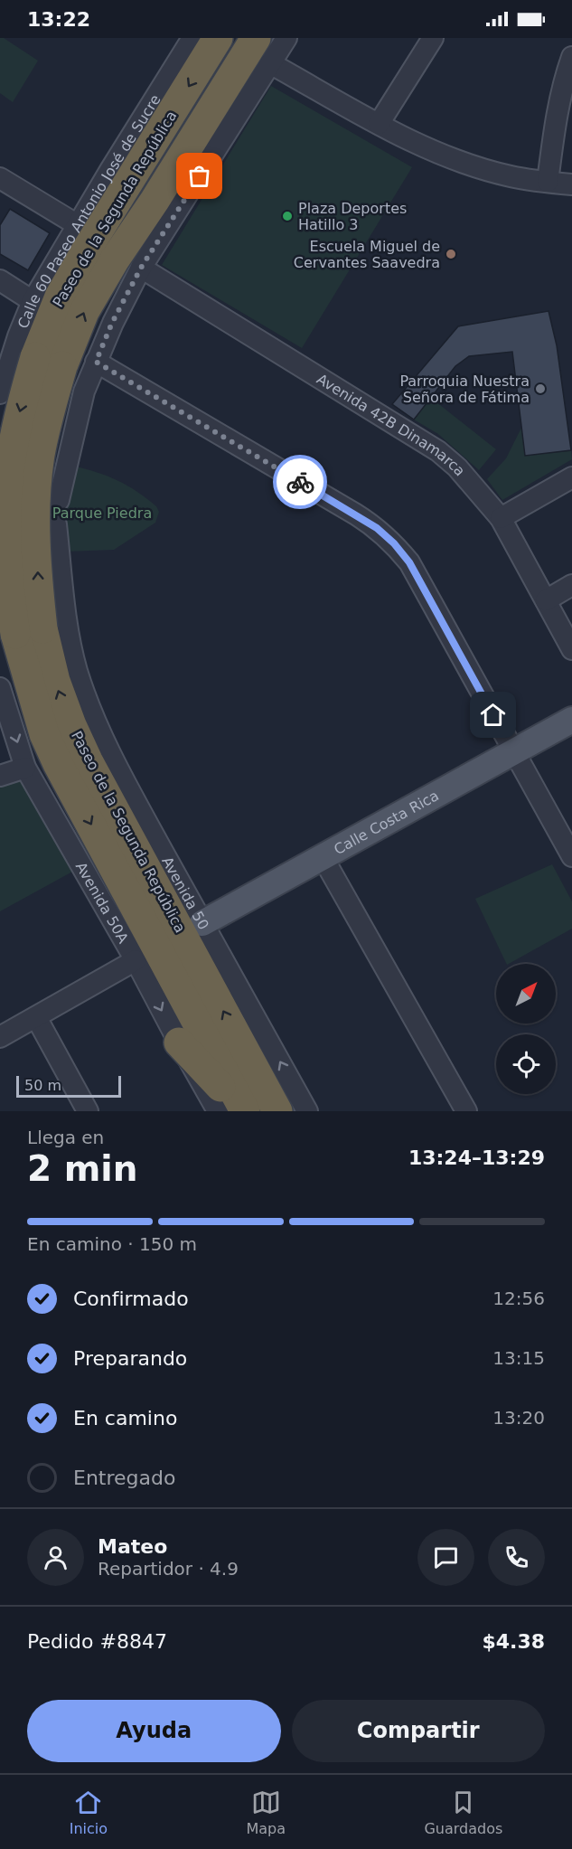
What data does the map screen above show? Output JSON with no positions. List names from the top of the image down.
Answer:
{
  "streets": {
    "highway": ["Paseo de la Segunda República"],
    "main road": ["Calle Costa Rica"],
    "street": [
      "Calle 60 Paseo Antonio José de Sucre",
      "Avenida 42B Dinamarca",
      "Avenida 50",
      "Avenida 50A"
    ]
  },
  "crossings": [
    ["Avenida 42B Dinamarca", "Avenida 50"],
    ["Calle Costa Rica", "Avenida 50"]
  ],
  "parks": ["Parque Piedra"],
  "places": ["Plaza Deportes Hatillo 3", "Escuela Miguel de Cervantes Saavedra", "Parroquia Nuestra Señora de Fátima"],
  "scale_bar": "50 m",
  "north": "top right",
  "page": {
    "status": "13:22",
    "scale": "50 m",
    "heading": ["2 min", "Llega en", "13:24–13:29"],
    "panel": [
      "Mateo",
      "Repartidor · 4.9",
      "Pedido #8847",
      "$4.38"
    ],
    "bar": "En camino · 150 m",
    "list": [
      ["Confirmado", "12:56"],
      ["Preparando", "13:15"],
      ["En camino", "13:20"],
      "Entregado"
    ],
    "buttons": ["Ayuda", "Compartir"],
    "tabs": ["Inicio", "Mapa", "Guardados"]
  }
}
